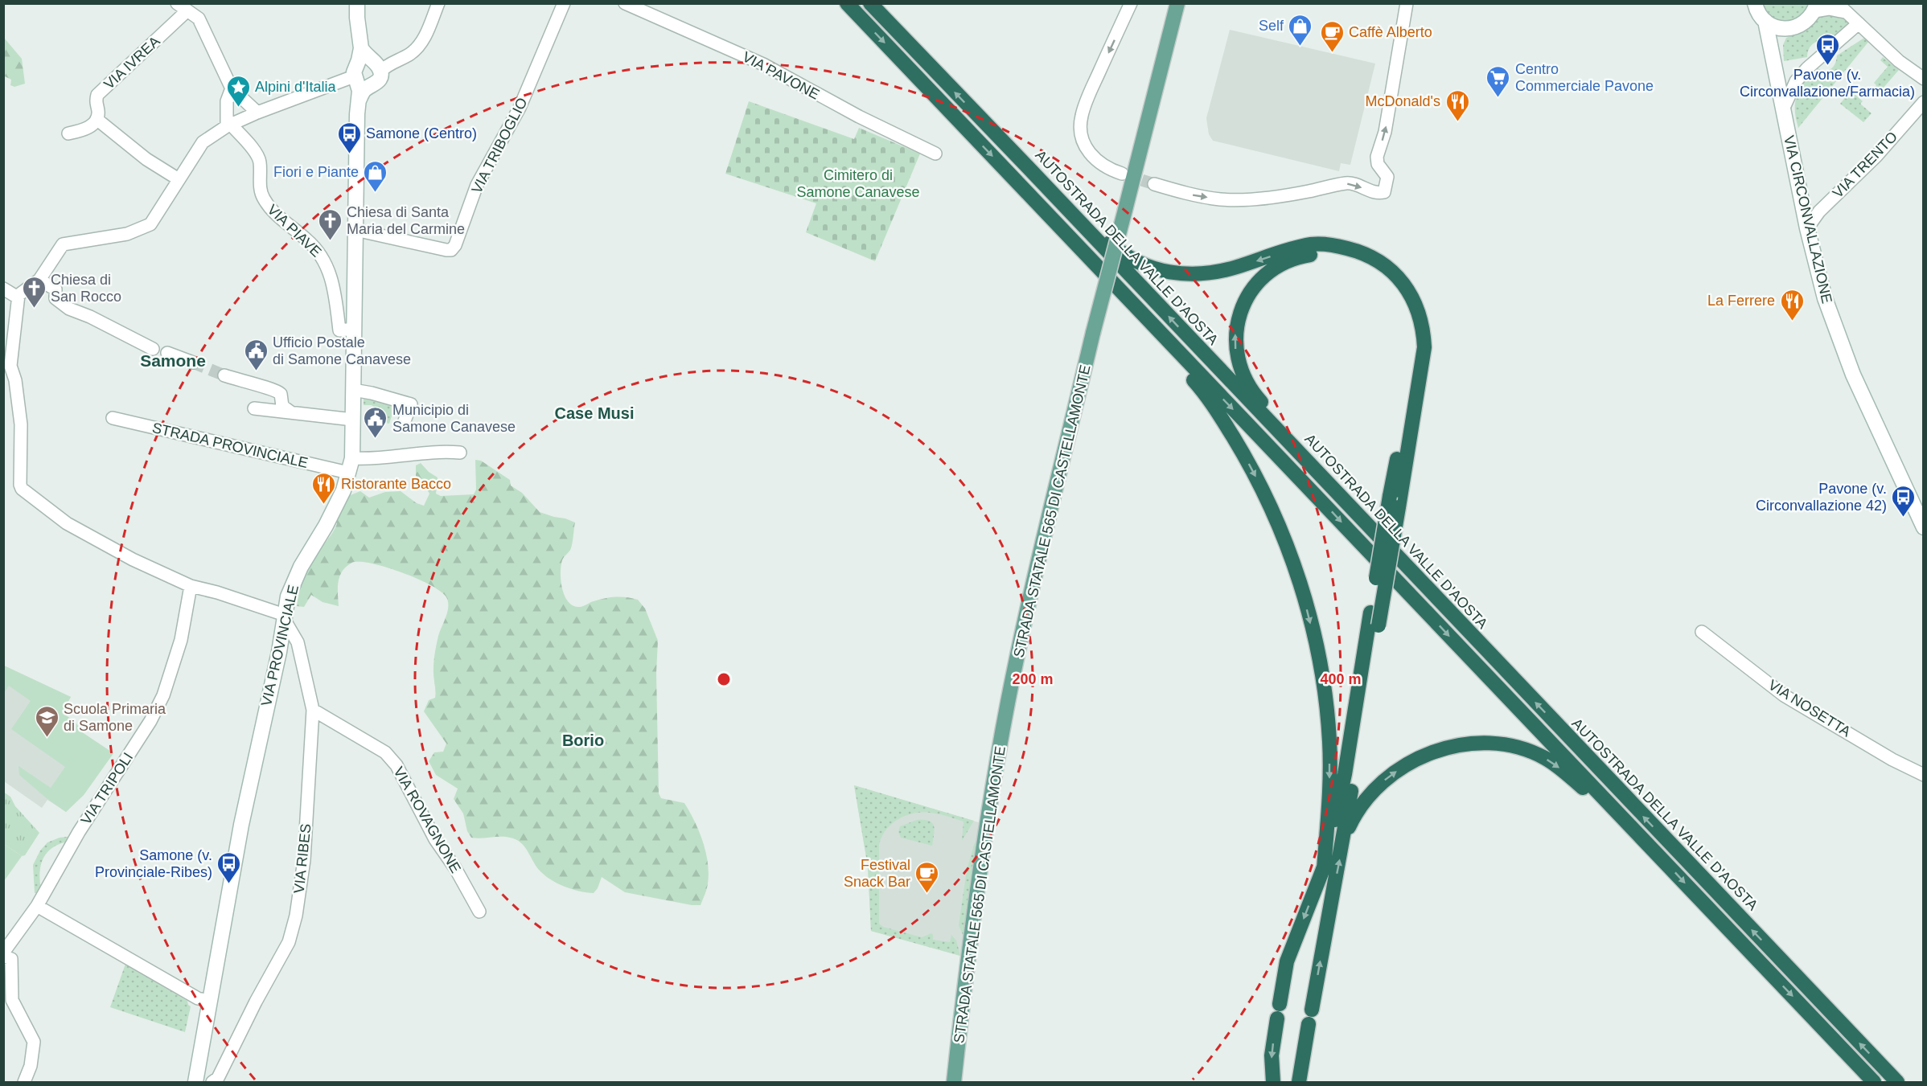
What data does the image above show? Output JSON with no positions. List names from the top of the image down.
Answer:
{
  "streets": {
    "highway": ["AUTOSTRADA DELLA VALLE D'AOSTA"],
    "main road": ["VIA CIRCONVALLAZIONE", "STRADA STATALE 565 DI CASTELLAMONTE", "VIA PROVINCIALE"],
    "street": [
      "VIA IVREA",
      "VIA PAVONE",
      "VIA TRIBOGLIO",
      "VIA TRENTO",
      "VIA PIAVE",
      "STRADA PROVINCIALE",
      "VIA NOSETTA",
      "VIA TRIPOLI",
      "VIA ROVAGNONE",
      "VIA RIBES"
    ]
  },
  "crossings": [
    ["VIA TRIBOGLIO", "VIA PROVINCIALE"],
    ["VIA TRENTO", "VIA CIRCONVALLAZIONE"],
    ["VIA PIAVE", "VIA PROVINCIALE"],
    ["STRADA PROVINCIALE", "VIA PROVINCIALE"],
    ["VIA PROVINCIALE", "VIA RIBES"],
    ["VIA ROVAGNONE", "VIA RIBES"]
  ],
  "districts": ["Samone", "Case Musi", "Borio"],
  "parks": ["Cimitero di Samone Canavese"],
  "places": {
    "shop": ["Self", "Fiori e Piante"],
    "cafe": ["Caffè Alberto", "Festival Snack Bar"],
    "bus stop": [
      "Pavone (v. Circonvallazione/Farmacia)",
      "Samone (Centro)",
      "Pavone (v. Circonvallazione 42)",
      "Samone (v. Provinciale-Ribes)"
    ],
    "supermarket": ["Centro Commerciale Pavone"],
    "place": ["Alpini d'Italia"],
    "restaurant": ["McDonald's", "La Ferrere", "Ristorante Bacco"],
    "church": ["Chiesa di Santa Maria del Carmine", "Chiesa di San Rocco"],
    "public building": ["Ufficio Postale di Samone Canavese", "Municipio di Samone Canavese"],
    "school or university": ["Scuola Primaria di Samone"]
  },
  "rings": ["200 m", "400 m"]
}
